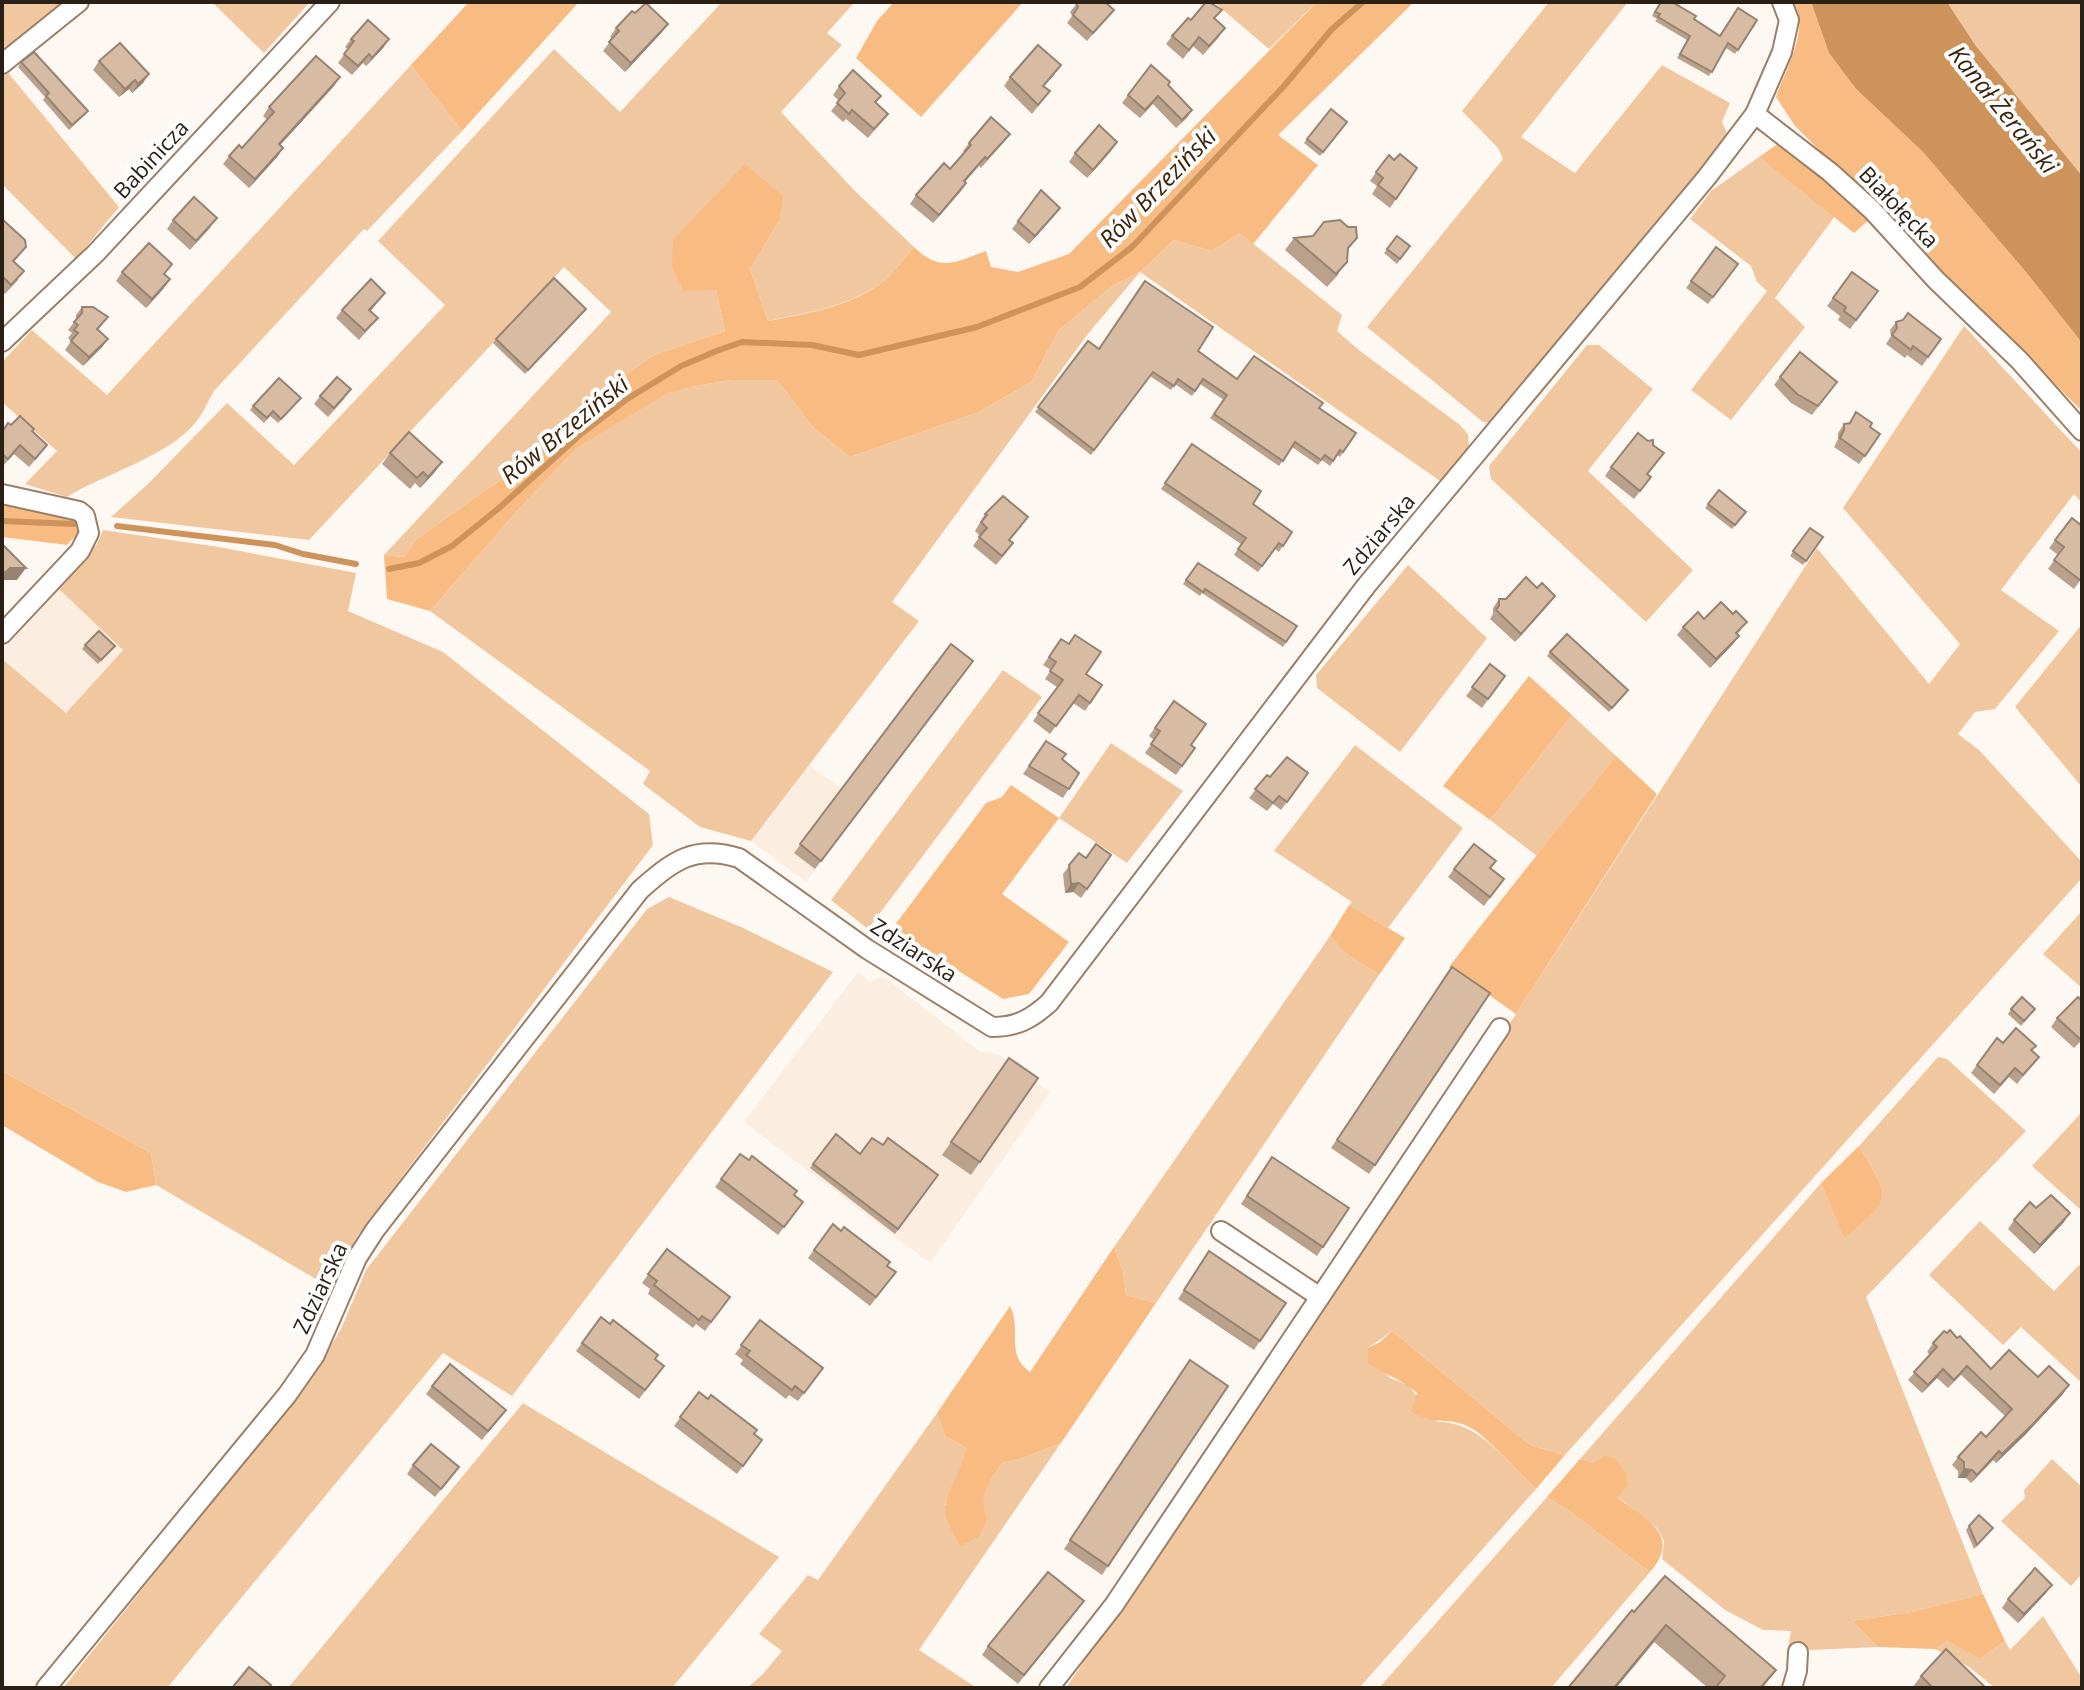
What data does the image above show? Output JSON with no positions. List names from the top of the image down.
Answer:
{
  "streets": {
    "street": ["Babinicza", "Białołęcka", "Zdziarska"]
  },
  "crossings": [
    ["Białołęcka", "Zdziarska"]
  ],
  "water": ["Kanał Żerański", "Rów Brzeziński"]
}
